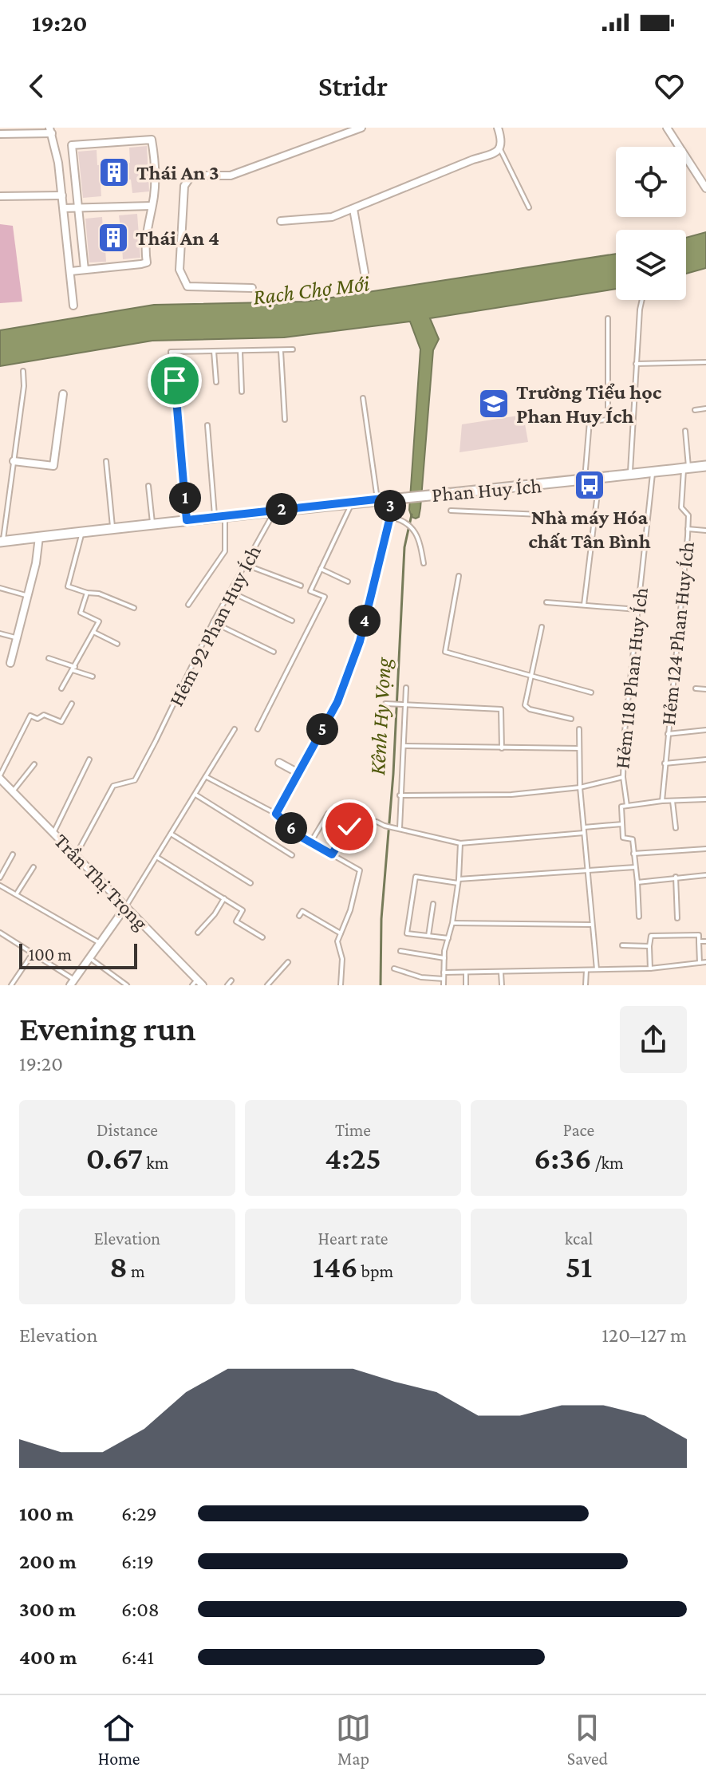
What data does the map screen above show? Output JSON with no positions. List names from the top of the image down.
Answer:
{
  "streets": {
    "main road": ["Phan Huy Ích"],
    "street": ["Trần Thị Trọng"],
    "lane": ["Hẻm 92 Phan Huy Ích", "Hẻm 124 Phan Huy Ích", "Hẻm 118 Phan Huy Ích"]
  },
  "crossings": [
    ["Phan Huy Ích", "Hẻm 92 Phan Huy Ích"],
    ["Phan Huy Ích", "Hẻm 124 Phan Huy Ích"],
    ["Phan Huy Ích", "Hẻm 118 Phan Huy Ích"],
    ["Hẻm 92 Phan Huy Ích", "Trần Thị Trọng"]
  ],
  "water": ["Rạch Chợ Mới", "Kênh Hy Vọng"],
  "places": {
    "building": ["Thái An 3", "Thái An 4"],
    "school or university": ["Trường Tiểu học Phan Huy Ích"],
    "bus stop": ["Nhà máy Hóa chất Tân Bình"]
  },
  "scale_bar": "100 m",
  "page": {
    "status": "19:20",
    "header": "Stridr",
    "pins": [
      "1",
      "3",
      "2",
      "4",
      "5",
      "6"
    ],
    "scale": "100 m",
    "heading": ["Evening run", "19:20"],
    "stats": [
      ["Distance", "0.67 km"],
      ["Time", "4:25"],
      ["Pace", "6:36 /km"],
      ["Elevation", "8 m"],
      ["Heart rate", "146 bpm"],
      ["kcal", "51"]
    ],
    "chart": ["Elevation", "120–127 m"],
    "list": [
      {
        "name": "100 m",
        "note": "6:29"
      },
      {
        "name": "200 m",
        "note": "6:19"
      },
      {
        "name": "300 m",
        "note": "6:08"
      },
      {
        "name": "400 m",
        "note": "6:41"
      }
    ],
    "tabs": ["Home", "Map", "Saved"]
  }
}
